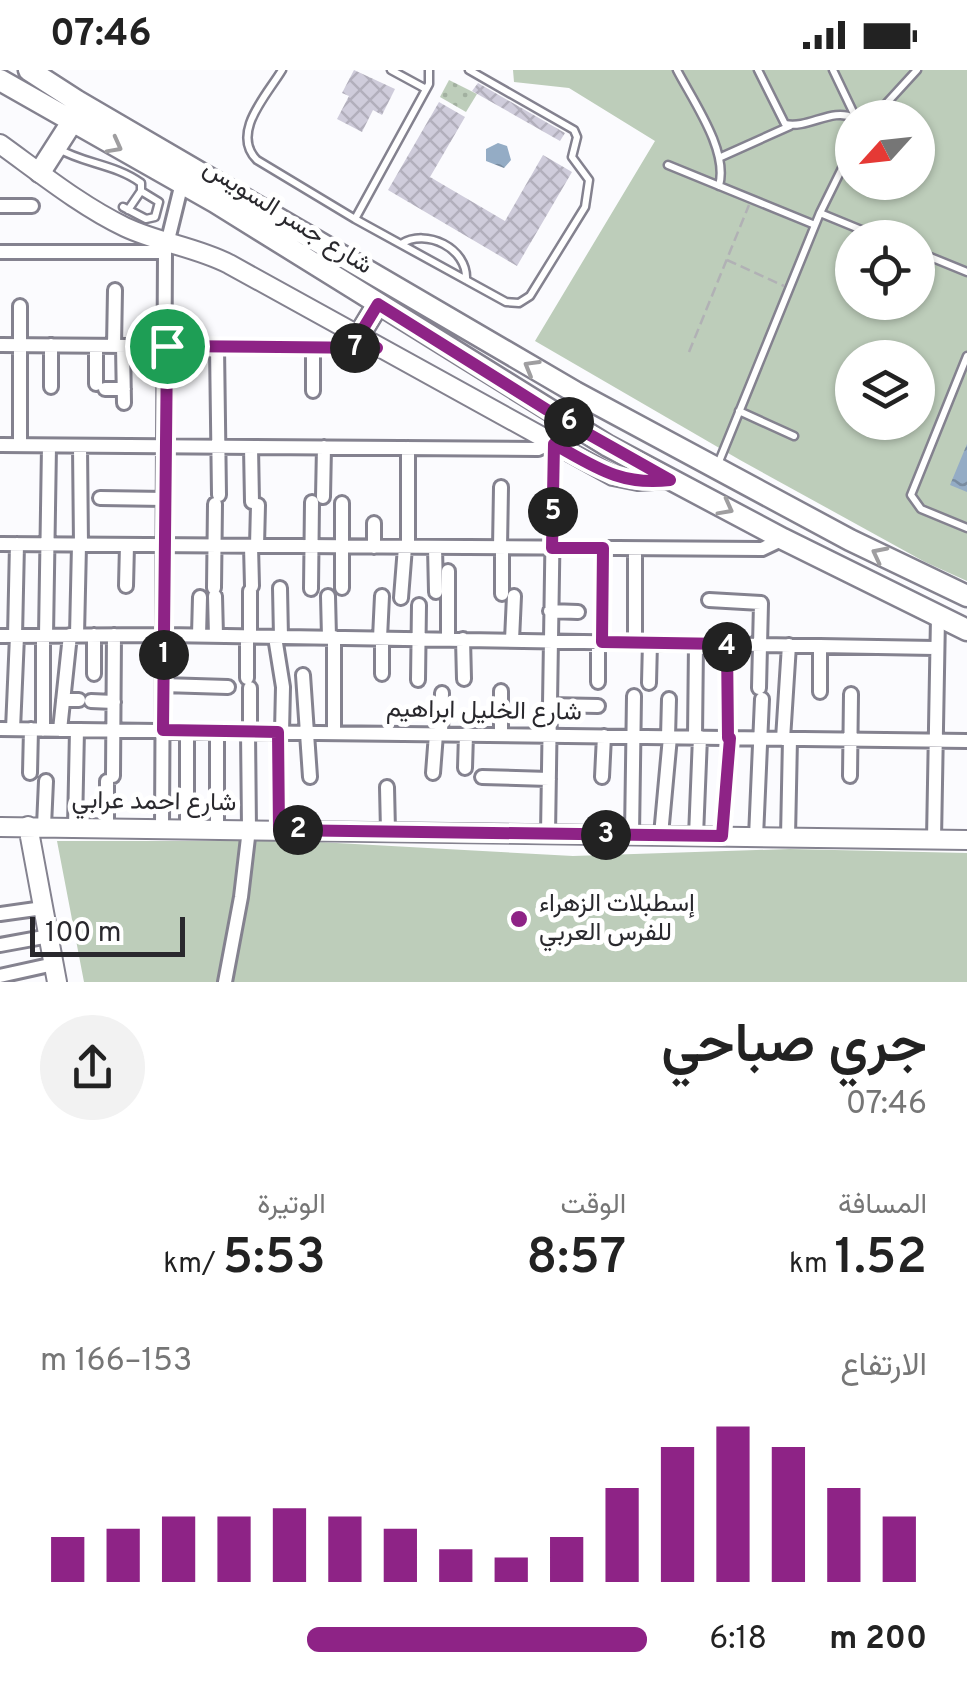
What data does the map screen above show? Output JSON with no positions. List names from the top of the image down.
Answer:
{
  "streets": {
    "main road": ["شارع جسر السويس"],
    "street": ["شارع الخليل ابراهيم", "شارع احمد عرابي"]
  },
  "places": ["إسطبلات الزهراء للفرس العربي"],
  "scale_bar": "100 m",
  "north": "bottom left",
  "page": {
    "status": "07:46",
    "pins": [
      "7",
      "6",
      "5",
      "4",
      "1",
      "2",
      "3"
    ],
    "scale": "100 m",
    "heading": ["جري صباحي", "07:46"],
    "stats": [
      ["المسافة", "1.52 km"],
      ["الوقت", "8:57"],
      ["الوتيرة", "5:53 /km"]
    ],
    "chart": ["الارتفاع", "153–166 m"],
    "list": [
      {
        "name": "200 m",
        "note": "6:18"
      }
    ]
  }
}
